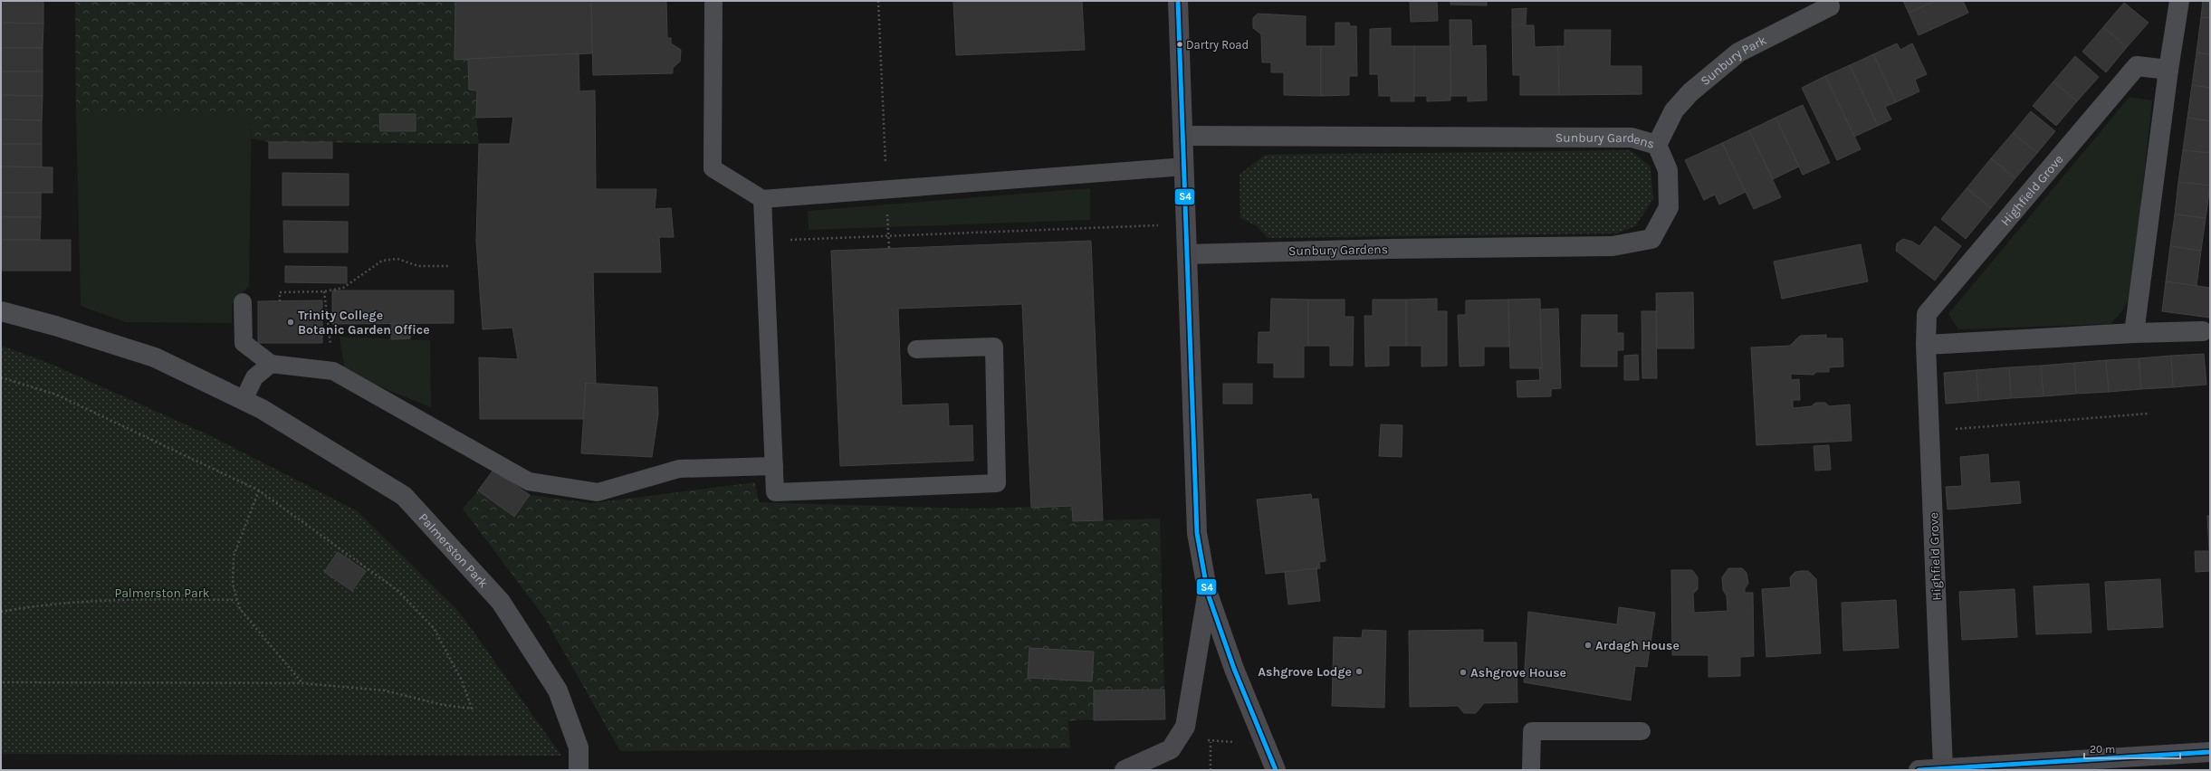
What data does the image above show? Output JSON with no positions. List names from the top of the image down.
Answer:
{
  "streets": {
    "street": [
      "Sunbury Park",
      "Sunbury Gardens",
      "Highfield Grove",
      "Palmerston Park"
    ]
  },
  "crossings": [
    ["Sunbury Park", "Sunbury Gardens"]
  ],
  "parks": ["Palmerston Park"],
  "places": [
    "Dartry Road",
    "Trinity College Botanic Garden Office",
    "Ardagh House",
    "Ashgrove Lodge",
    "Ashgrove House"
  ],
  "lines": ["transit line S4"],
  "scale_bar": "20 m"
}
